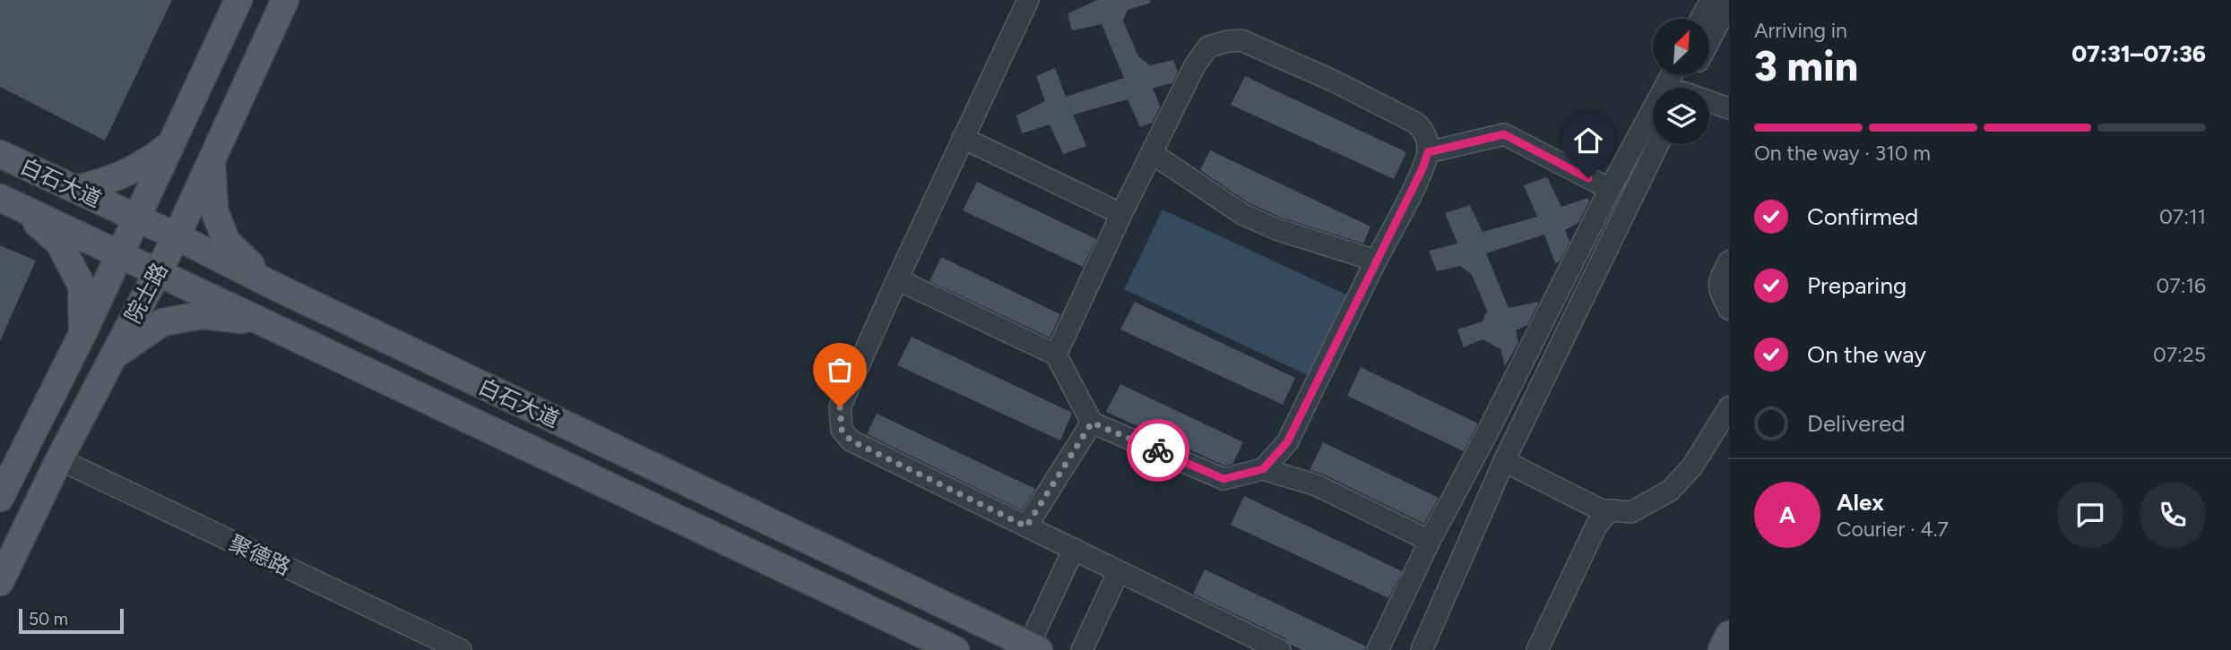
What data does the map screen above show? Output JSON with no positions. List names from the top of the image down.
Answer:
{
  "streets": {
    "main road": ["白石大道", "院士路"],
    "street": ["聚德路"]
  },
  "crossings": [
    ["白石大道", "院士路"],
    ["院士路", "聚德路"]
  ],
  "scale_bar": "50 m",
  "north": "top right",
  "page": {
    "heading": ["3 min", "Arriving in", "07:31–07:36"],
    "panel": ["Alex", "Courier · 4.7"],
    "bar": "On the way · 310 m",
    "list": [
      ["Confirmed", "07:11"],
      ["Preparing", "07:16"],
      ["On the way", "07:25"],
      "Delivered"
    ],
    "round": "A",
    "scale": "50 m"
  }
}
